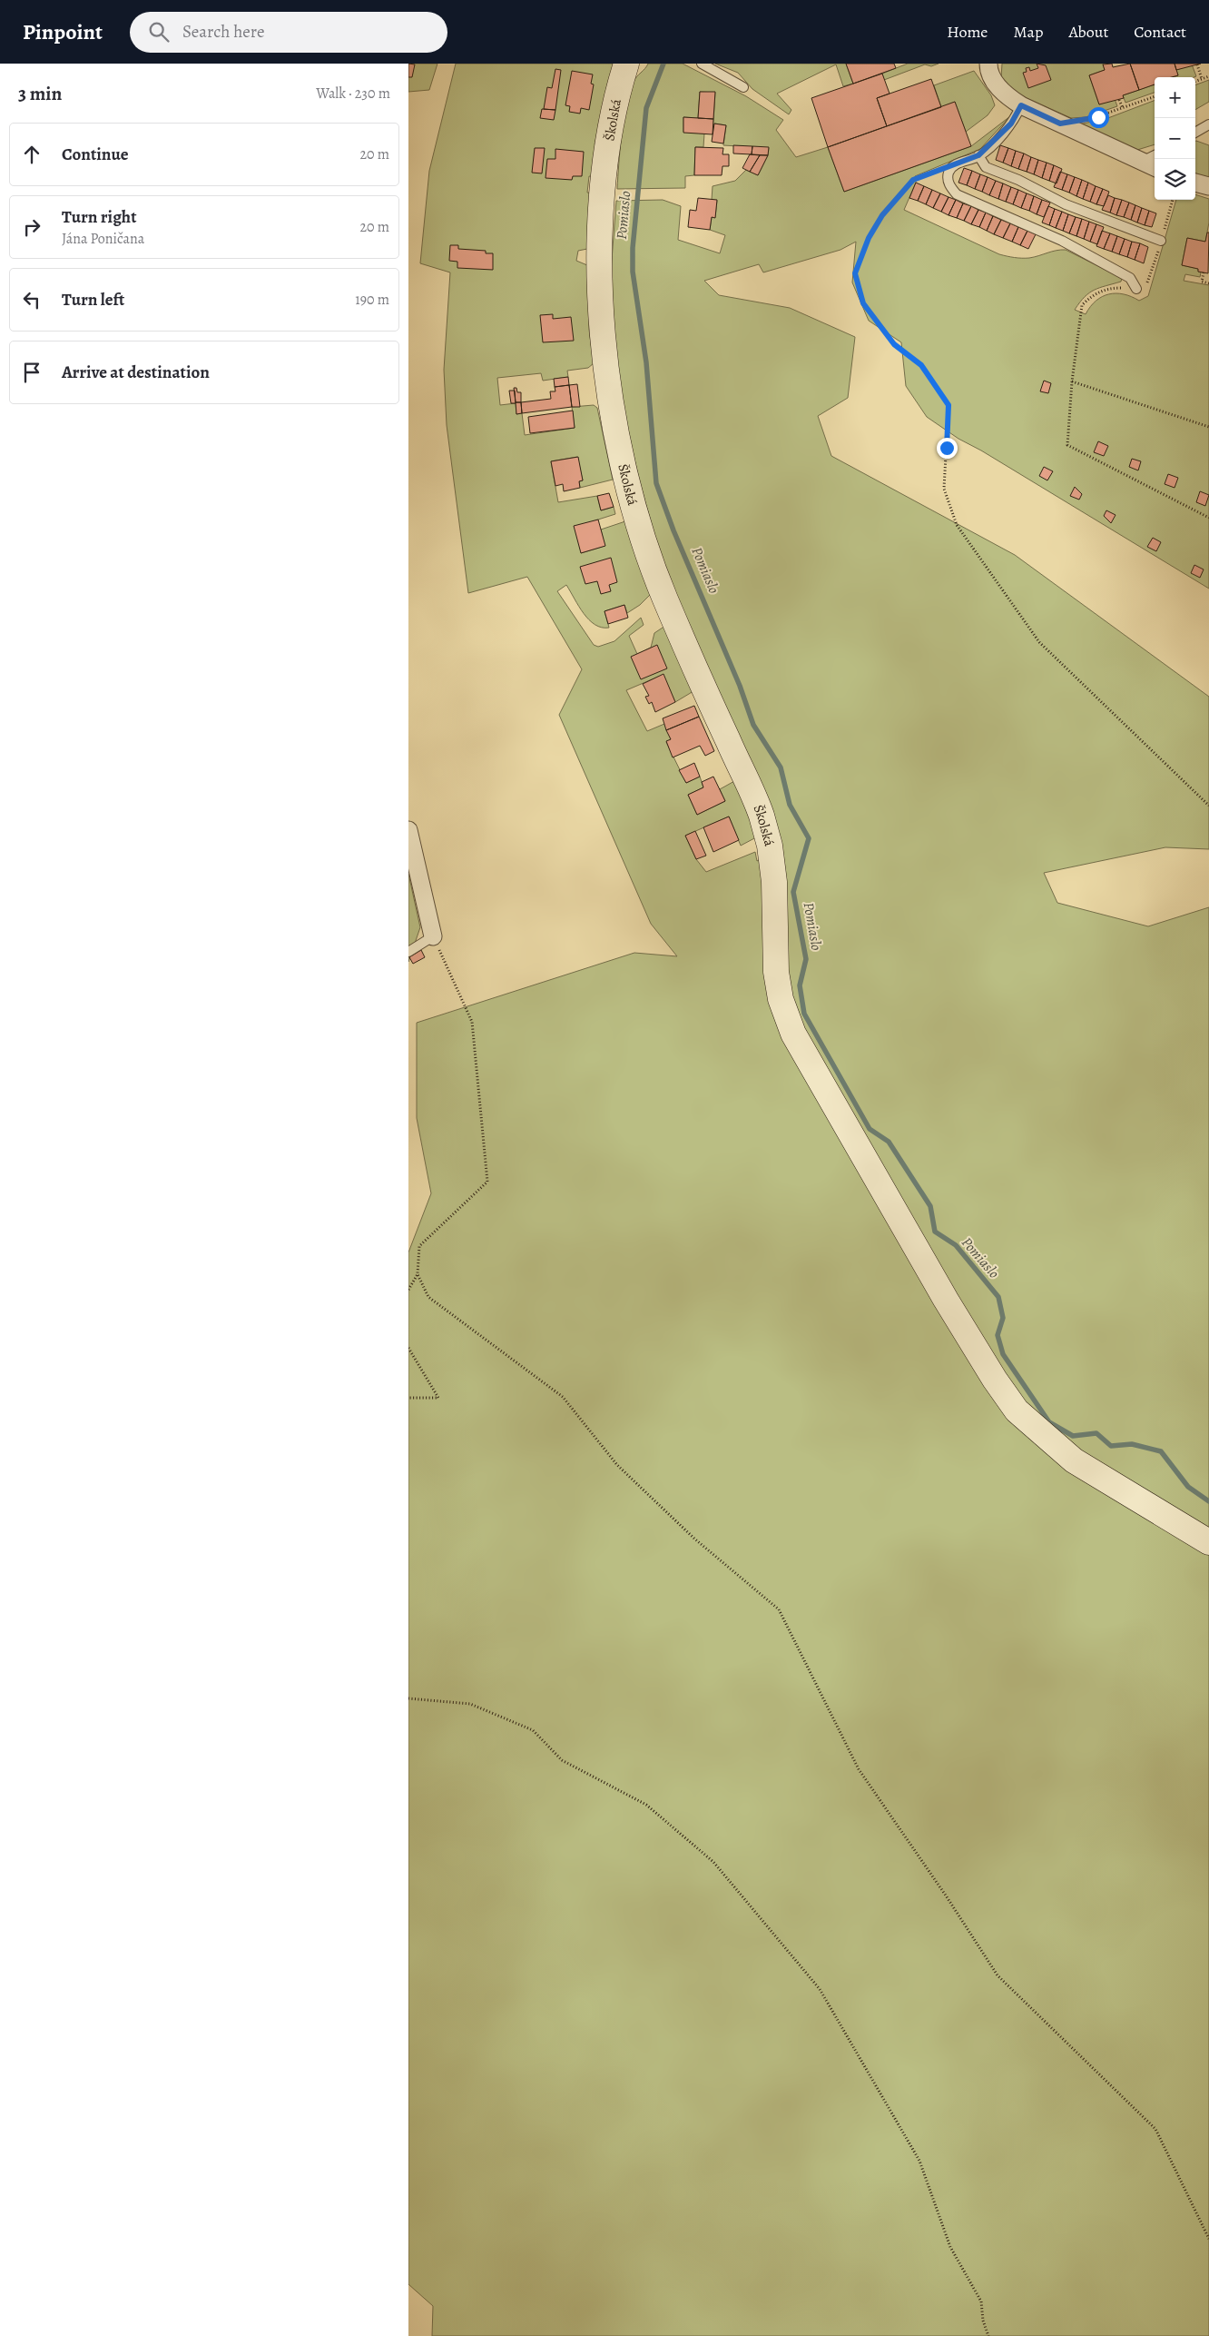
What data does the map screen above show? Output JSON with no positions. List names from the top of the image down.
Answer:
{
  "streets": {
    "street": ["Školská"]
  },
  "water": ["Pomiaslo"],
  "page": {
    "header": "Pinpoint",
    "search": "Search here",
    "nav": [
      "Home",
      "Map",
      "About",
      "Contact"
    ],
    "heading": ["3 min", "Walk · 230 m"],
    "map_buttons": ["+", "−"],
    "list": [
      ["Continue", "20 m"],
      ["Turn right", "Jána Poničana", "20 m"],
      ["Turn left", "190 m"],
      "Arrive at destination"
    ]
  }
}
